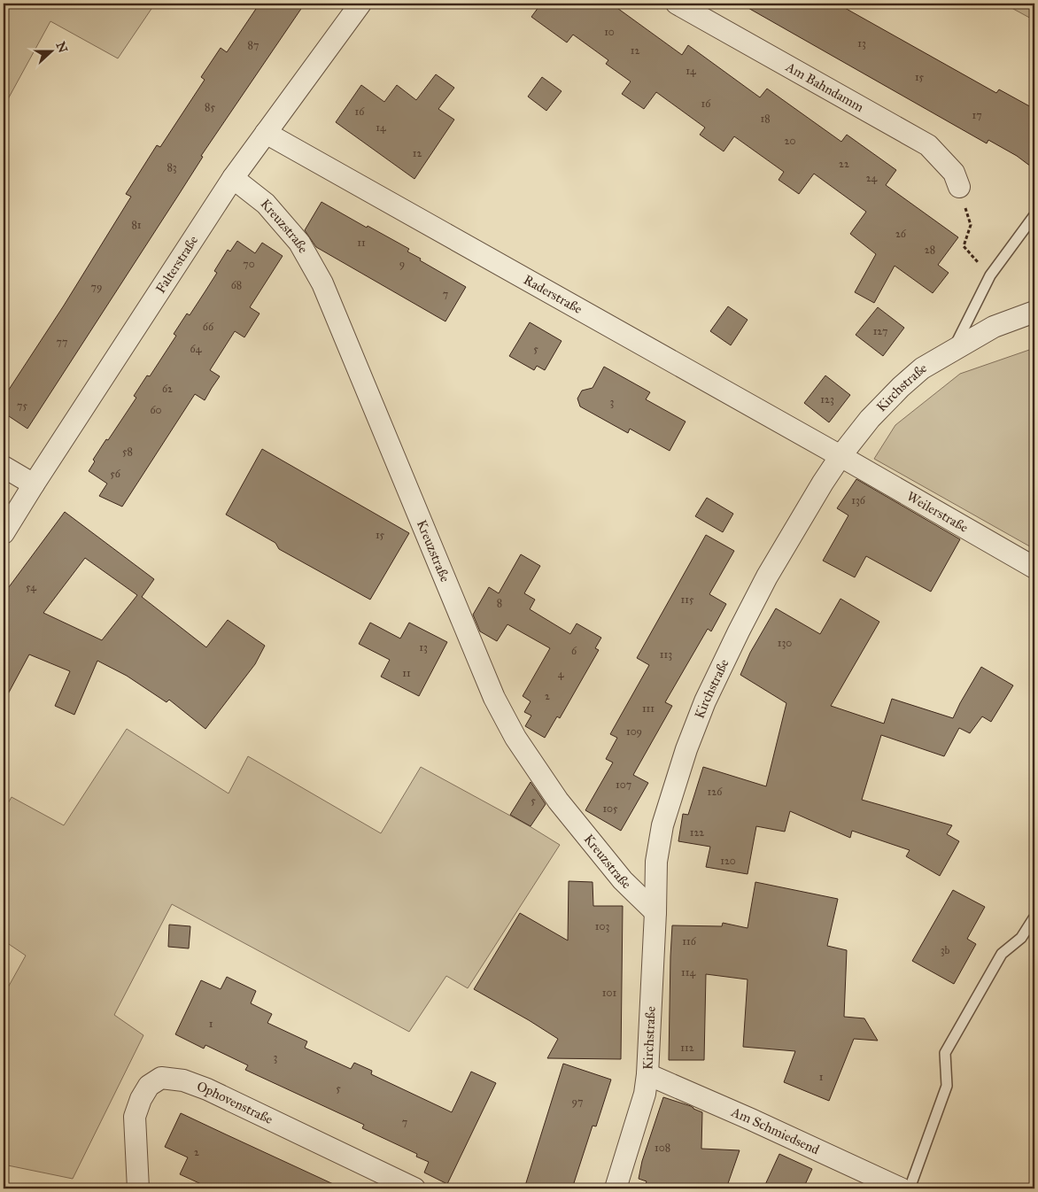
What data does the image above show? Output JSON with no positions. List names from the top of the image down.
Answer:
{
  "streets": {
    "street": [
      "Am Bahndamm",
      "Kreuzstraße",
      "Falterstraße",
      "Raderstraße",
      "Kirchstraße",
      "Weilerstraße",
      "Ophovenstraße",
      "Am Schmiedsend"
    ]
  },
  "crossings": [
    ["Kreuzstraße", "Falterstraße"],
    ["Kreuzstraße", "Kirchstraße"],
    ["Falterstraße", "Raderstraße"],
    ["Raderstraße", "Kirchstraße"],
    ["Raderstraße", "Weilerstraße"],
    ["Kirchstraße", "Weilerstraße"],
    ["Kirchstraße", "Am Schmiedsend"]
  ],
  "house_numbers": [
    "10",
    "13",
    "87",
    "12",
    "14",
    "15",
    "16",
    "85",
    "16",
    "17",
    "18",
    "14",
    "20",
    "12",
    "22",
    "83",
    "24",
    "81",
    "26",
    "11",
    "28",
    "70",
    "9",
    "68",
    "79",
    "7",
    "66",
    "127",
    "77",
    "64",
    "5",
    "62",
    "123",
    "3",
    "75",
    "60",
    "58",
    "56",
    "136",
    "15",
    "54",
    "115",
    "8",
    "130",
    "13",
    "6",
    "113",
    "11",
    "4",
    "2",
    "111",
    "109",
    "107",
    "126",
    "5",
    "105",
    "122",
    "120",
    "103",
    "116",
    "3b",
    "114",
    "101",
    "1",
    "112",
    "3",
    "1",
    "5",
    "97",
    "7",
    "108",
    "2"
  ],
  "north": "right"
}
